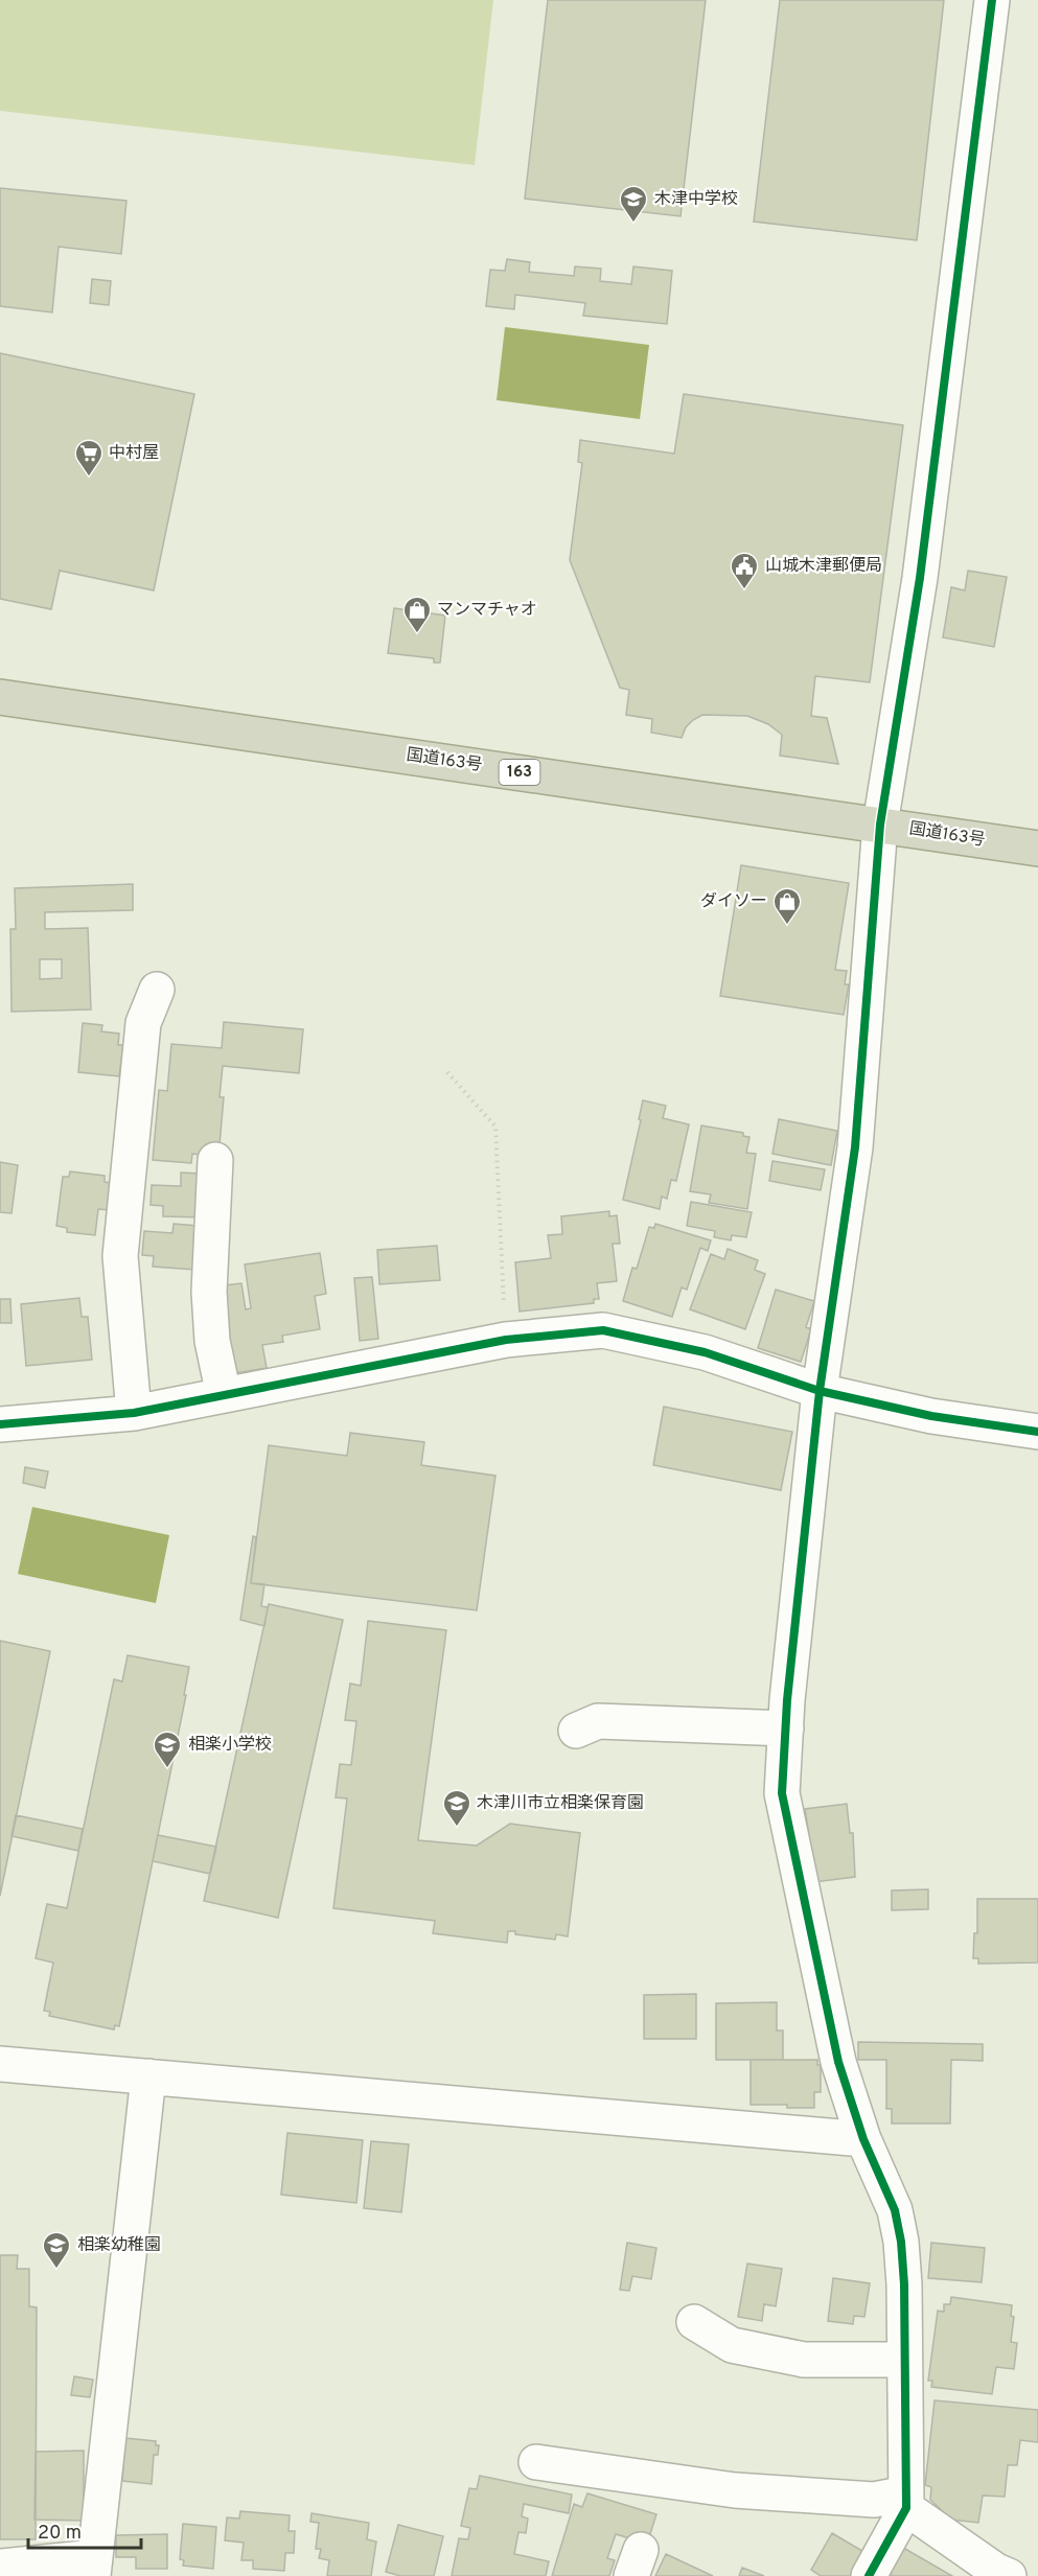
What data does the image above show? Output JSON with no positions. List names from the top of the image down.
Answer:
{
  "streets": {
    "highway": ["国道163号", "163"]
  },
  "places": {
    "school or university": [
      "木津中学校",
      "相楽小学校",
      "木津川市立相楽保育園",
      "相楽幼稚園"
    ],
    "supermarket": ["中村屋"],
    "public building": ["山城木津郵便局"],
    "shop": ["マンマチャオ", "ダイソー"]
  },
  "scale_bar": "20 m"
}
